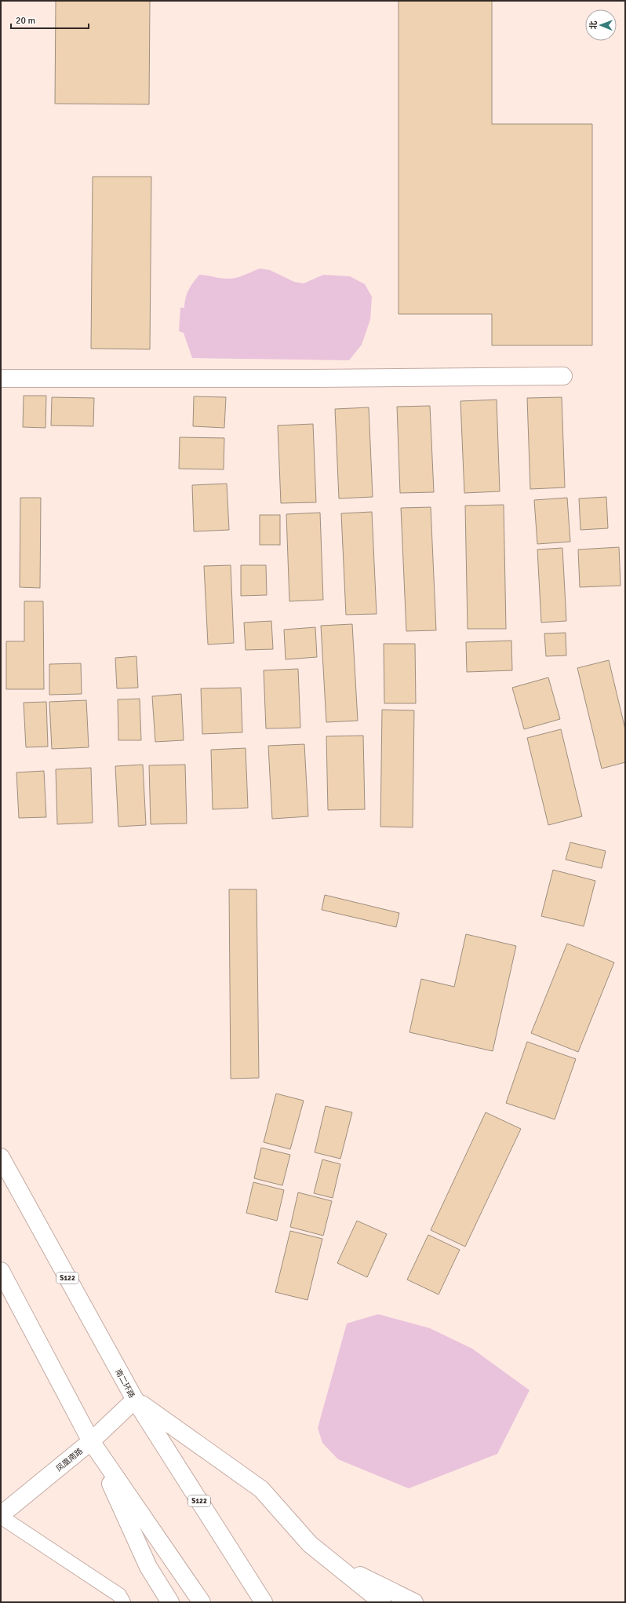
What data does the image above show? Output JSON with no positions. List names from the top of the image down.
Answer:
{
  "streets": {
    "main road": ["S122", "南二环路", "凤凰南路"]
  },
  "crossings": [
    ["南二环路", "凤凰南路"]
  ],
  "scale_bar": "20 m",
  "north": "left"
}
